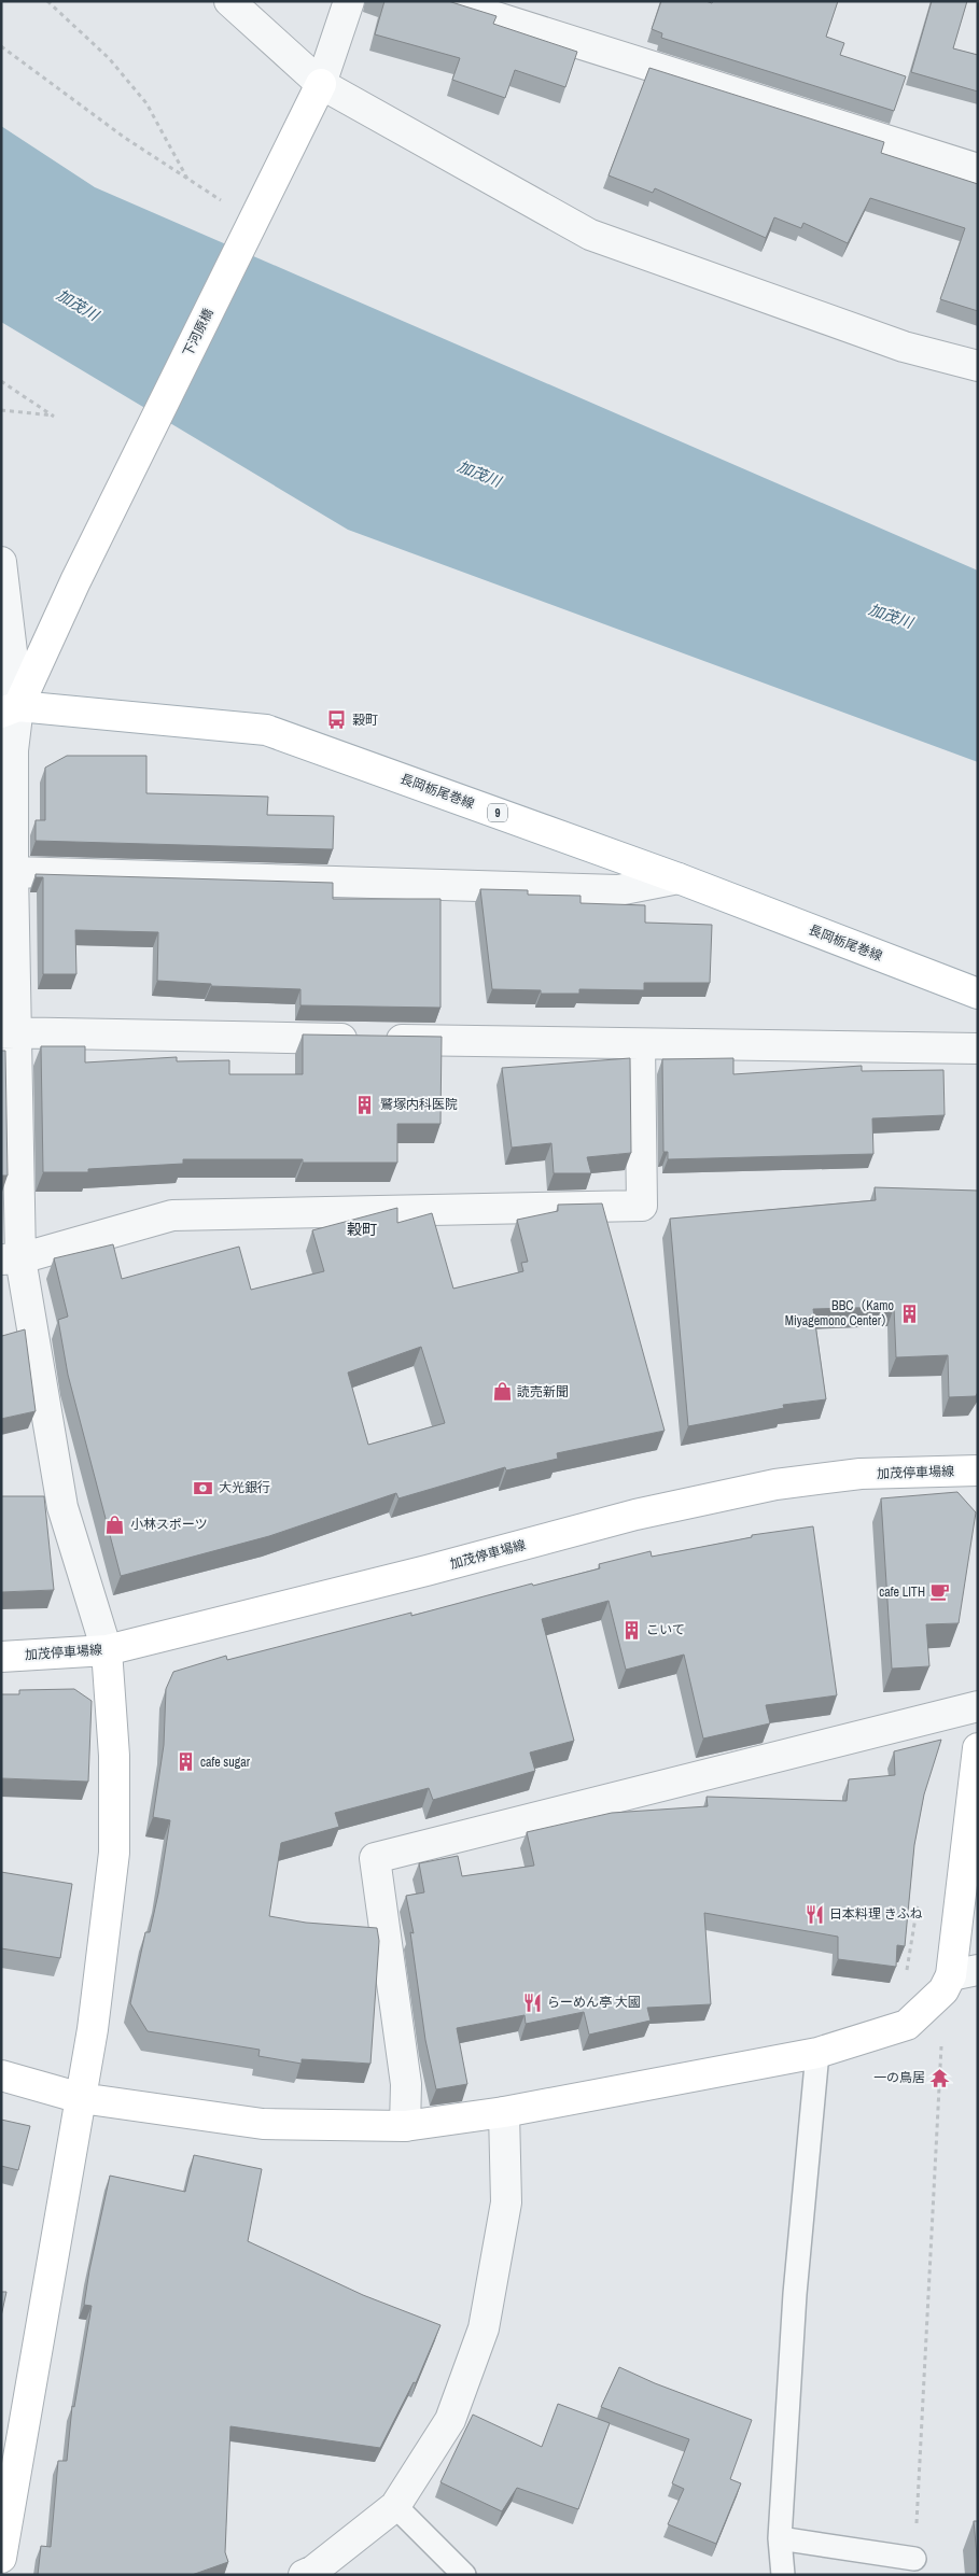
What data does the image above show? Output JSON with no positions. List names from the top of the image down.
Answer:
{
  "streets": {
    "street": [
      "下河原橋",
      "長岡栃尾巻線",
      "9",
      "加茂停車場線"
    ]
  },
  "crossings": [
    ["下河原橋", "長岡栃尾巻線"]
  ],
  "districts": ["穀町"],
  "water": ["加茂川"],
  "places": {
    "bus stop": ["穀町"],
    "building": [
      "鷲塚内科医院",
      "BBC（Kamo Miyagemono Center）",
      "こいて",
      "cafe sugar"
    ],
    "shop": ["読売新聞", "小林スポーツ"],
    "bank": ["大光銀行"],
    "cafe": ["cafe LITH"],
    "restaurant": ["日本料理 きふね", "らーめん亭 大國"],
    "temple": ["一の鳥居"]
  }
}
